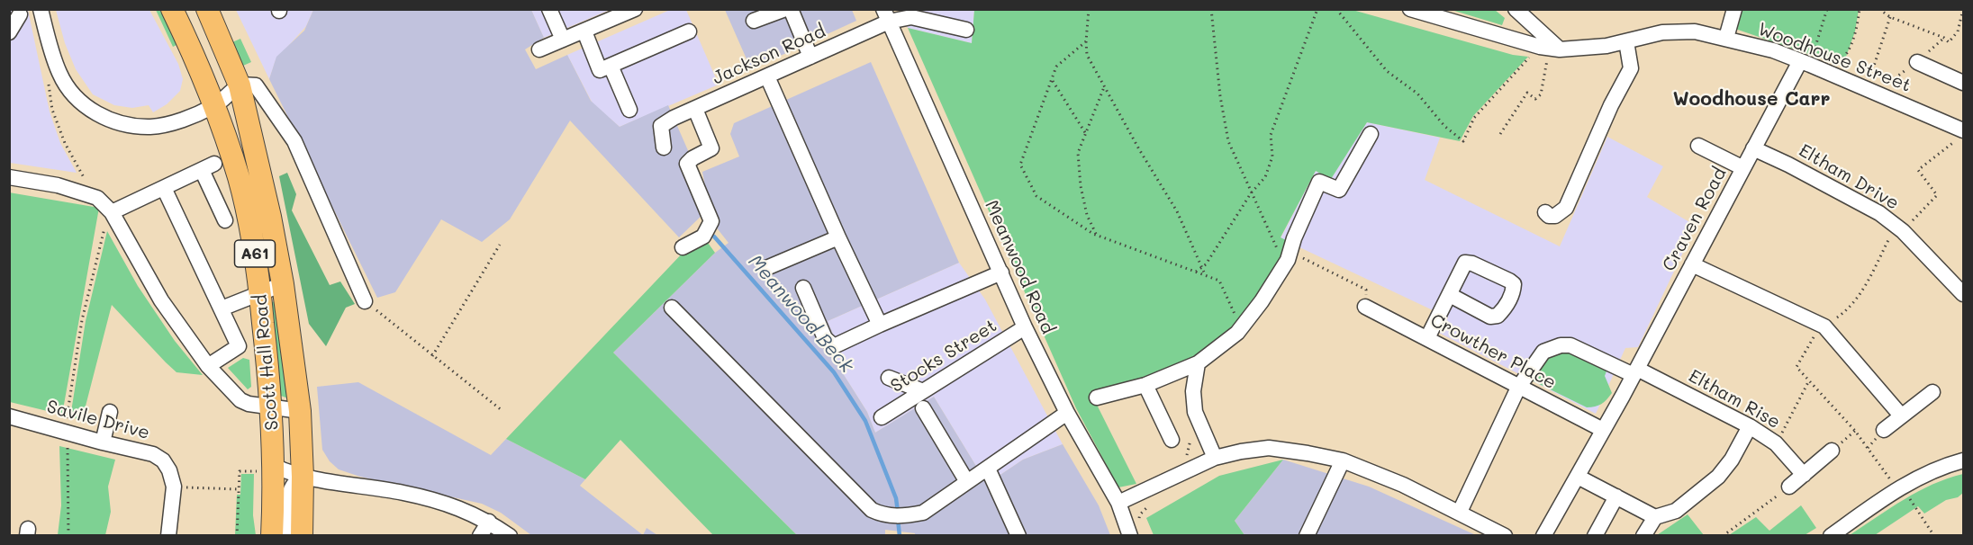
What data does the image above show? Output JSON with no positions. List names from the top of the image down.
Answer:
{
  "streets": {
    "highway": ["A61", "Scott Hall Road"],
    "street": [
      "Jackson Road",
      "Woodhouse Street",
      "Eltham Drive",
      "Craven Road",
      "Meanwood Road",
      "Crowther Place",
      "Stocks Street",
      "Eltham Rise",
      "Savile Drive"
    ]
  },
  "crossings": [
    ["Jackson Road", "Meanwood Road"],
    ["Woodhouse Street", "Craven Road"],
    ["Eltham Drive", "Craven Road"],
    ["Craven Road", "Crowther Place"],
    ["Craven Road", "Eltham Rise"],
    ["Meanwood Road", "Stocks Street"],
    ["Crowther Place", "Eltham Rise"]
  ],
  "districts": ["Woodhouse Carr"],
  "water": ["Meanwood Beck"]
}
